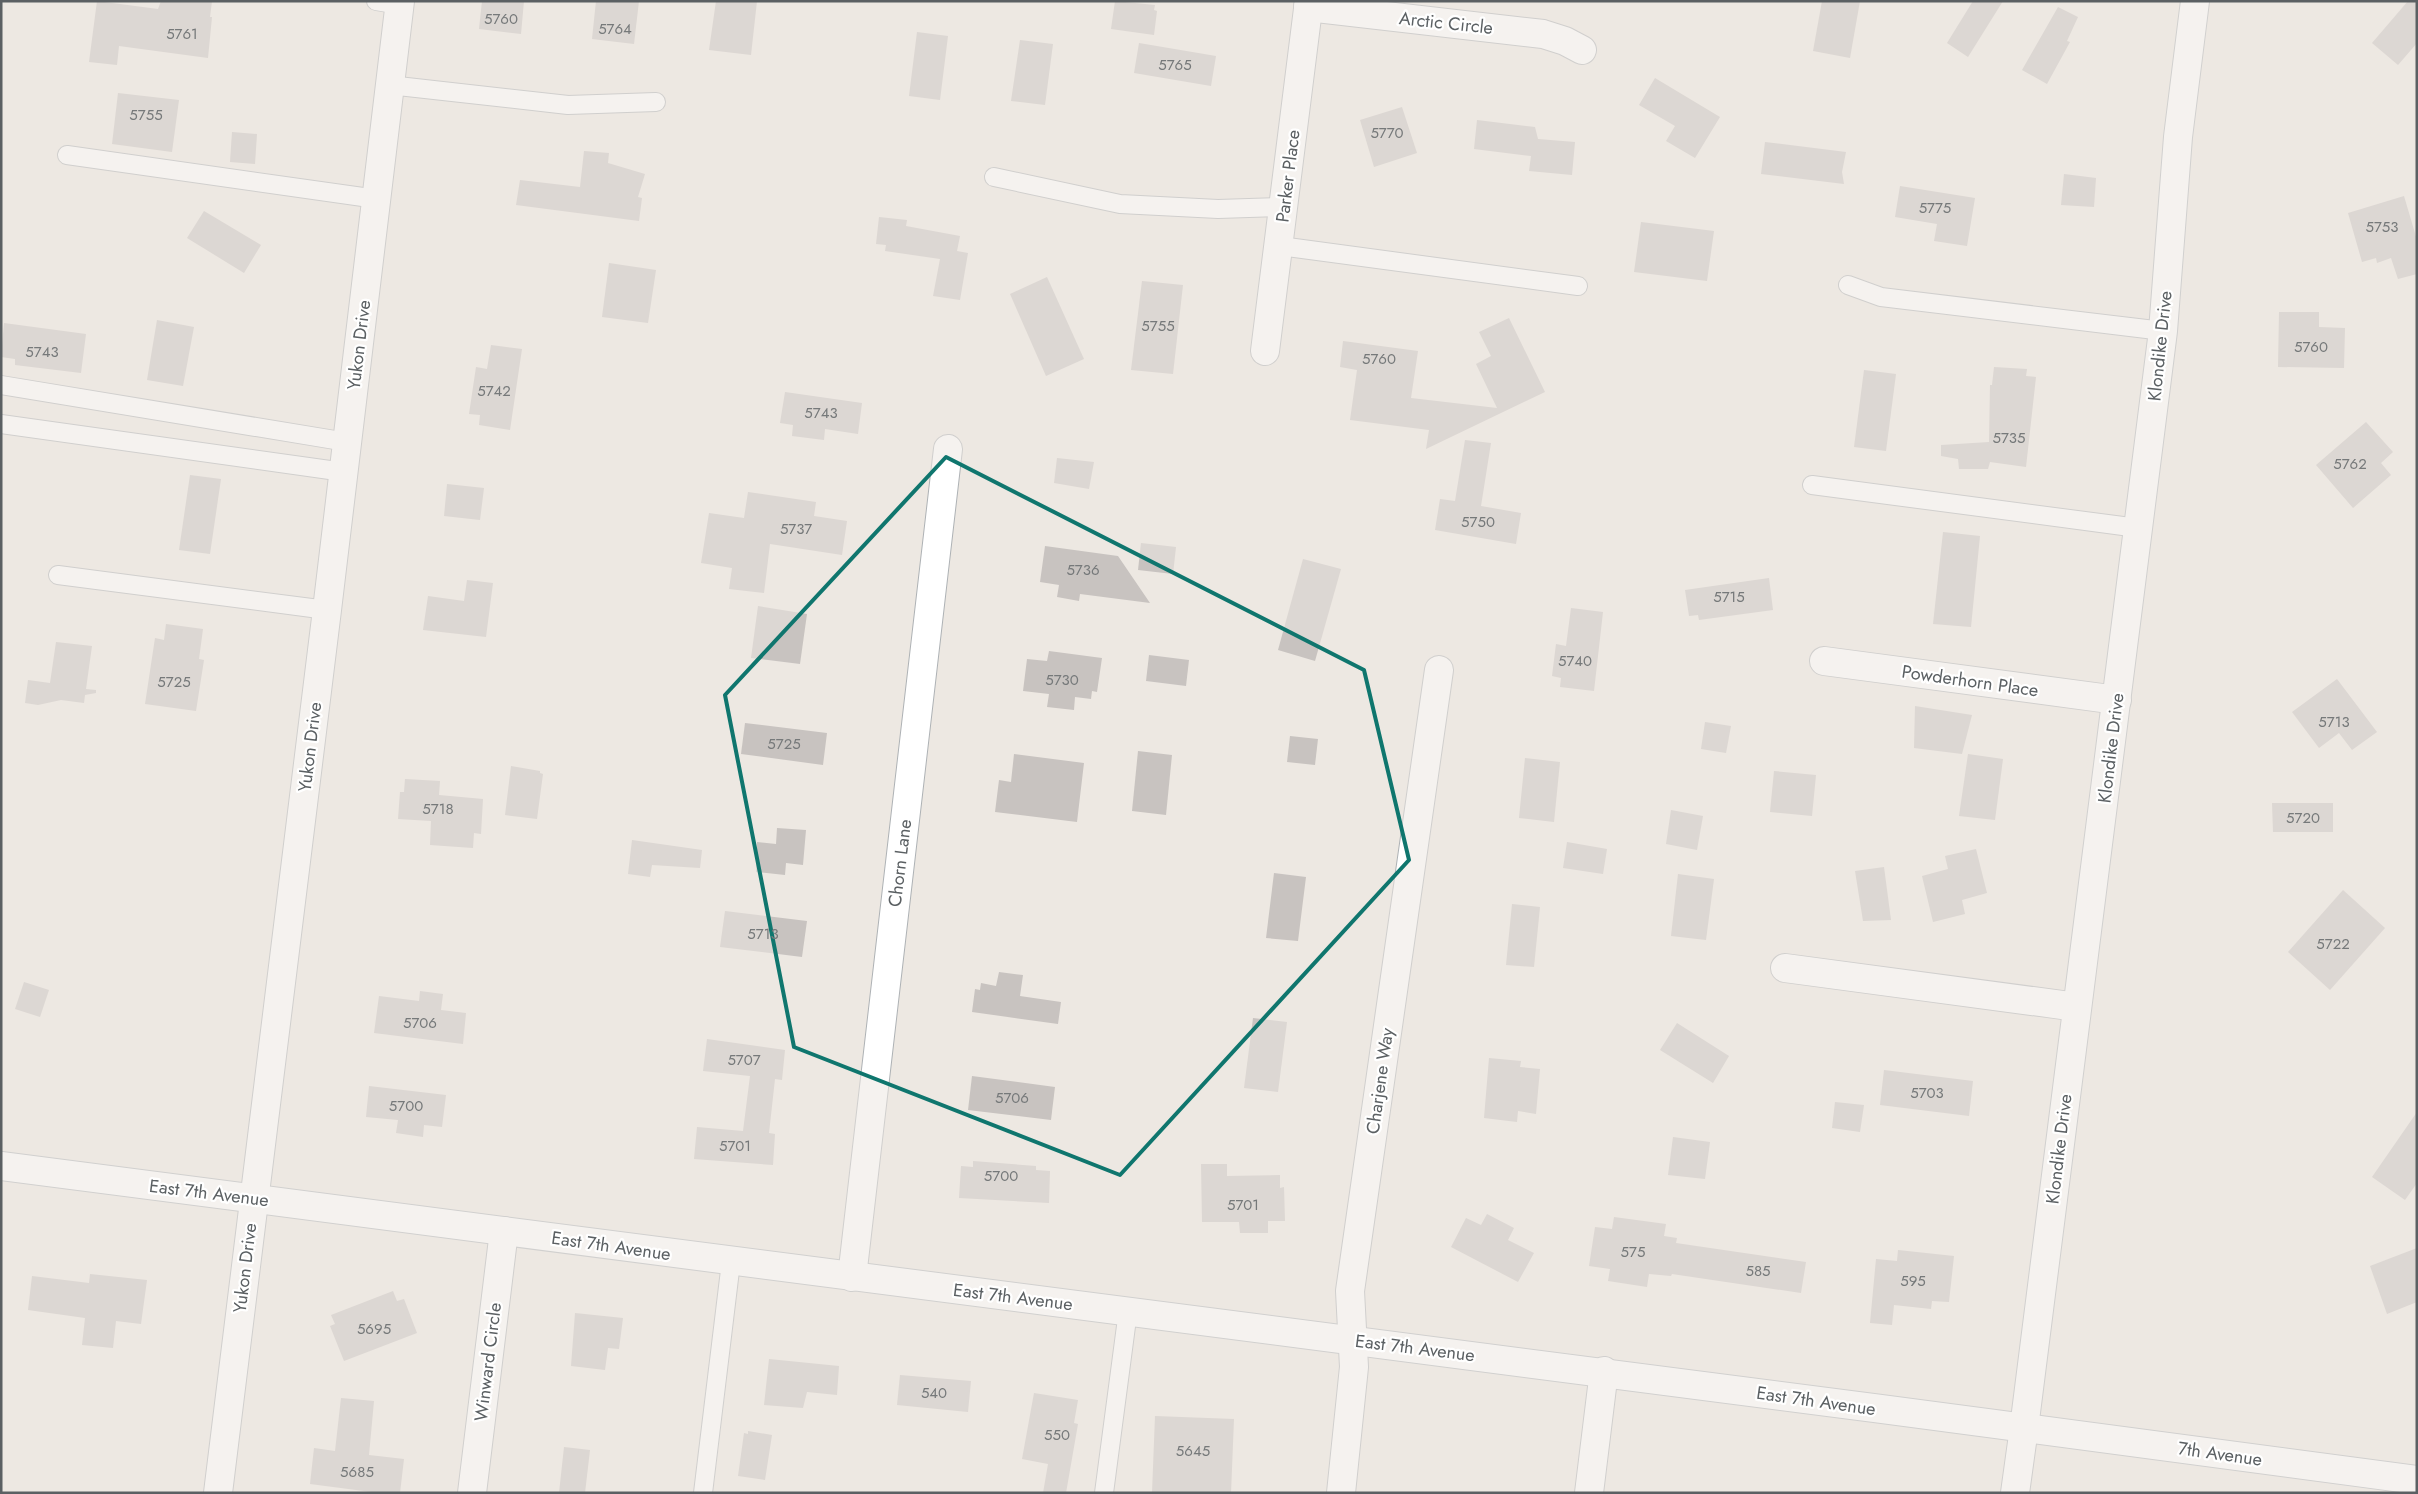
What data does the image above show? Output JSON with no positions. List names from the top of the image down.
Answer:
{
  "streets": {
    "street": [
      "Arctic Circle",
      "Parker Place",
      "Yukon Drive",
      "Klondike Drive",
      "Powderhorn Place",
      "Chorn Lane",
      "Charjene Way",
      "East 7th Avenue",
      "Winward Circle",
      "7th Avenue"
    ]
  },
  "crossings": [
    ["Arctic Circle", "Parker Place"],
    ["Yukon Drive", "East 7th Avenue"],
    ["Klondike Drive", "Powderhorn Place"],
    ["Klondike Drive", "East 7th Avenue"],
    ["Klondike Drive", "7th Avenue"],
    ["Chorn Lane", "East 7th Avenue"],
    ["Charjene Way", "East 7th Avenue"],
    ["East 7th Avenue", "Winward Circle"],
    ["East 7th Avenue", "7th Avenue"]
  ],
  "house_numbers": [
    "5760",
    "5764",
    "5761",
    "5765",
    "5755",
    "5770",
    "5775",
    "5753",
    "5755",
    "5760",
    "5743",
    "5760",
    "5742",
    "5743",
    "5735",
    "5762",
    "5750",
    "5737",
    "5736",
    "5715",
    "5740",
    "5730",
    "5725",
    "5713",
    "5725",
    "5718",
    "5720",
    "5713",
    "5722",
    "5706",
    "5707",
    "5703",
    "5706",
    "5700",
    "5701",
    "5700",
    "5701",
    "575",
    "585",
    "595",
    "5695",
    "540",
    "550",
    "5645",
    "5685"
  ]
}
